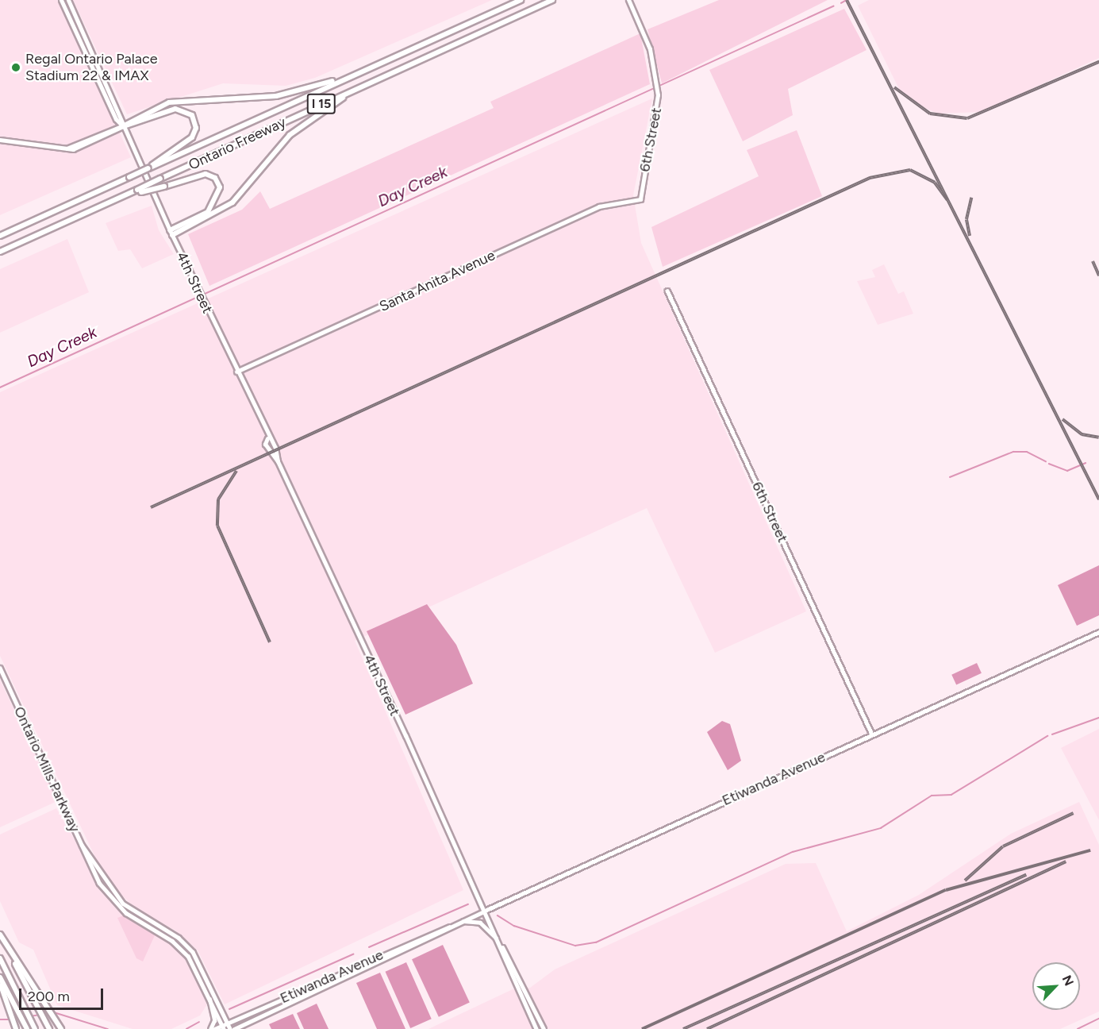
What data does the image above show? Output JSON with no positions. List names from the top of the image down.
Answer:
{
  "streets": {
    "highway": ["I 15", "Ontario Freeway"],
    "main road": [
      "6th Street",
      "Santa Anita Avenue",
      "4th Street",
      "Ontario Mills Parkway",
      "Etiwanda Avenue"
    ]
  },
  "crossings": [
    ["6th Street", "Santa Anita Avenue"],
    ["6th Street", "Etiwanda Avenue"],
    ["Santa Anita Avenue", "4th Street"],
    ["4th Street", "Etiwanda Avenue"],
    ["Ontario Mills Parkway", "Etiwanda Avenue"]
  ],
  "water": ["Day Creek"],
  "places": ["Regal Ontario Palace Stadium 22 & IMAX"],
  "scale_bar": "200 m",
  "north": "top right"
}
